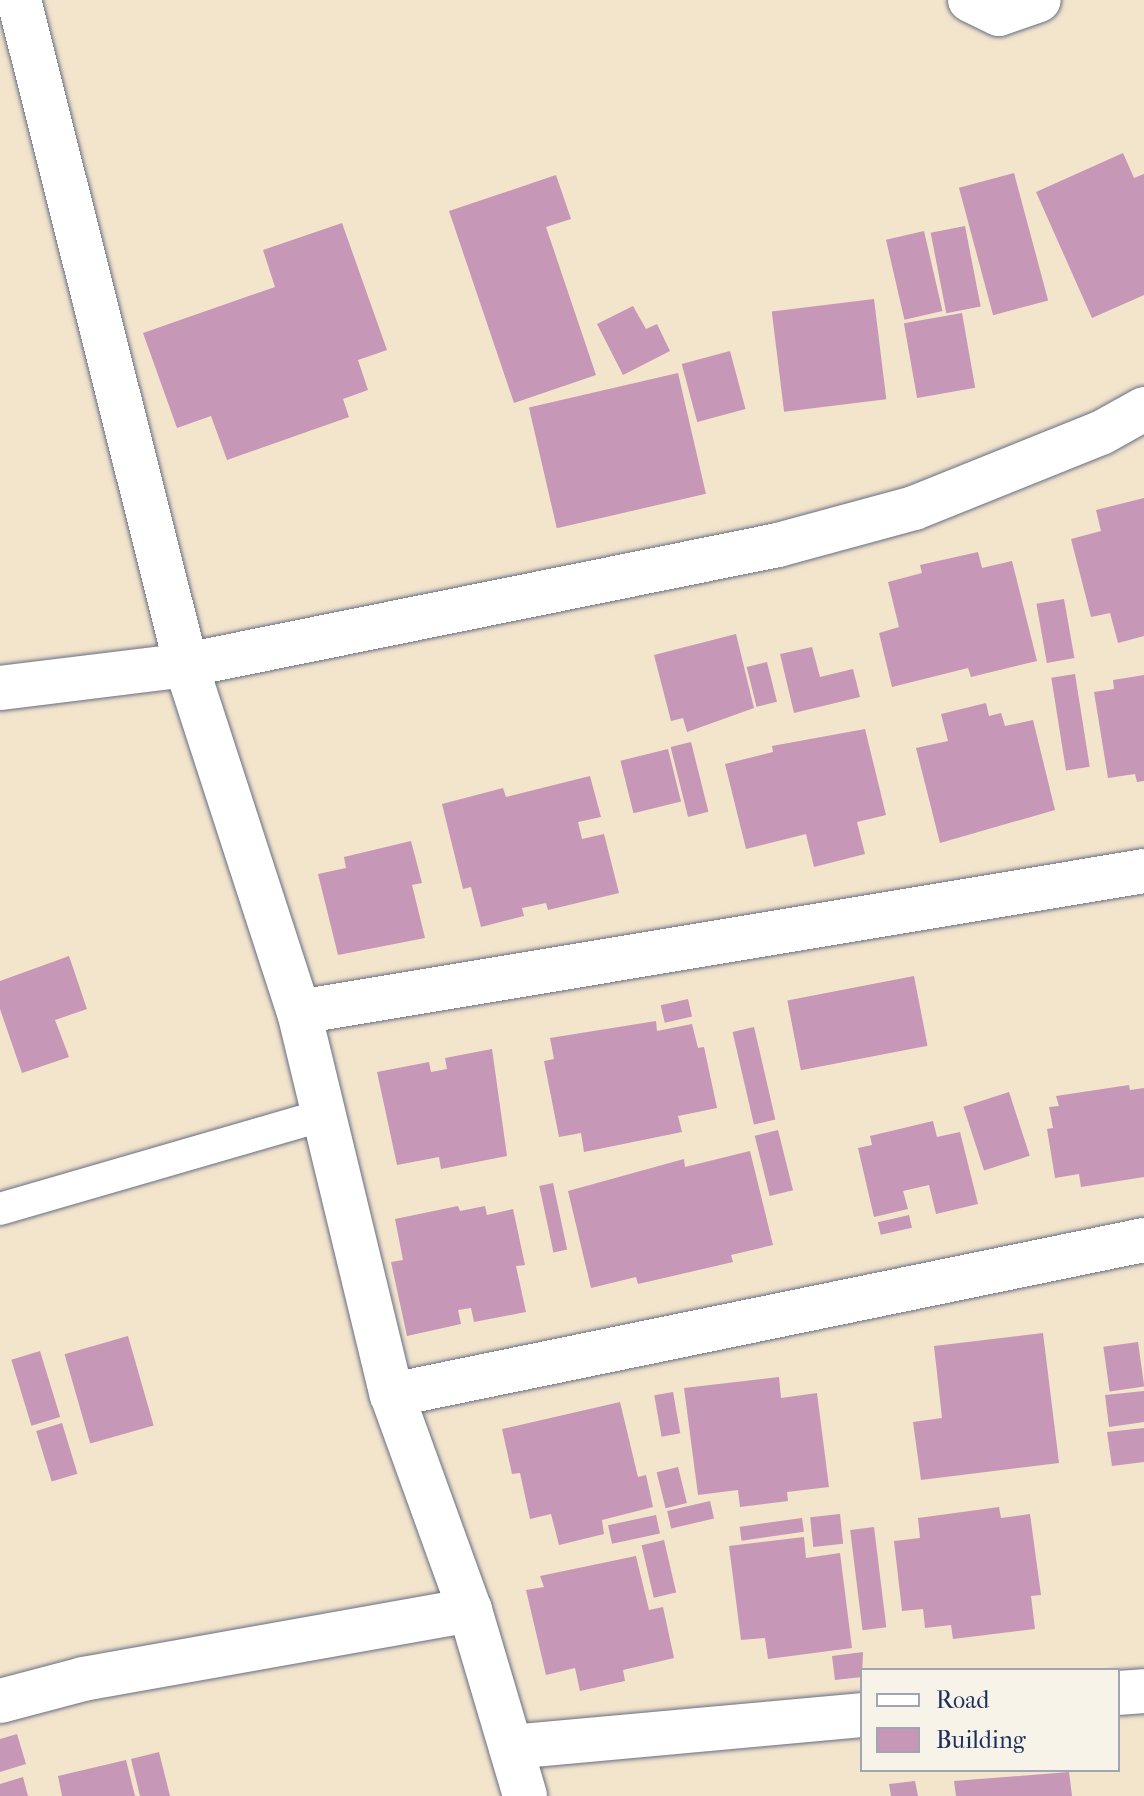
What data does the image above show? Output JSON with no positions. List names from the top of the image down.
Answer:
{
  "legend": ["Road", "Building"]
}
